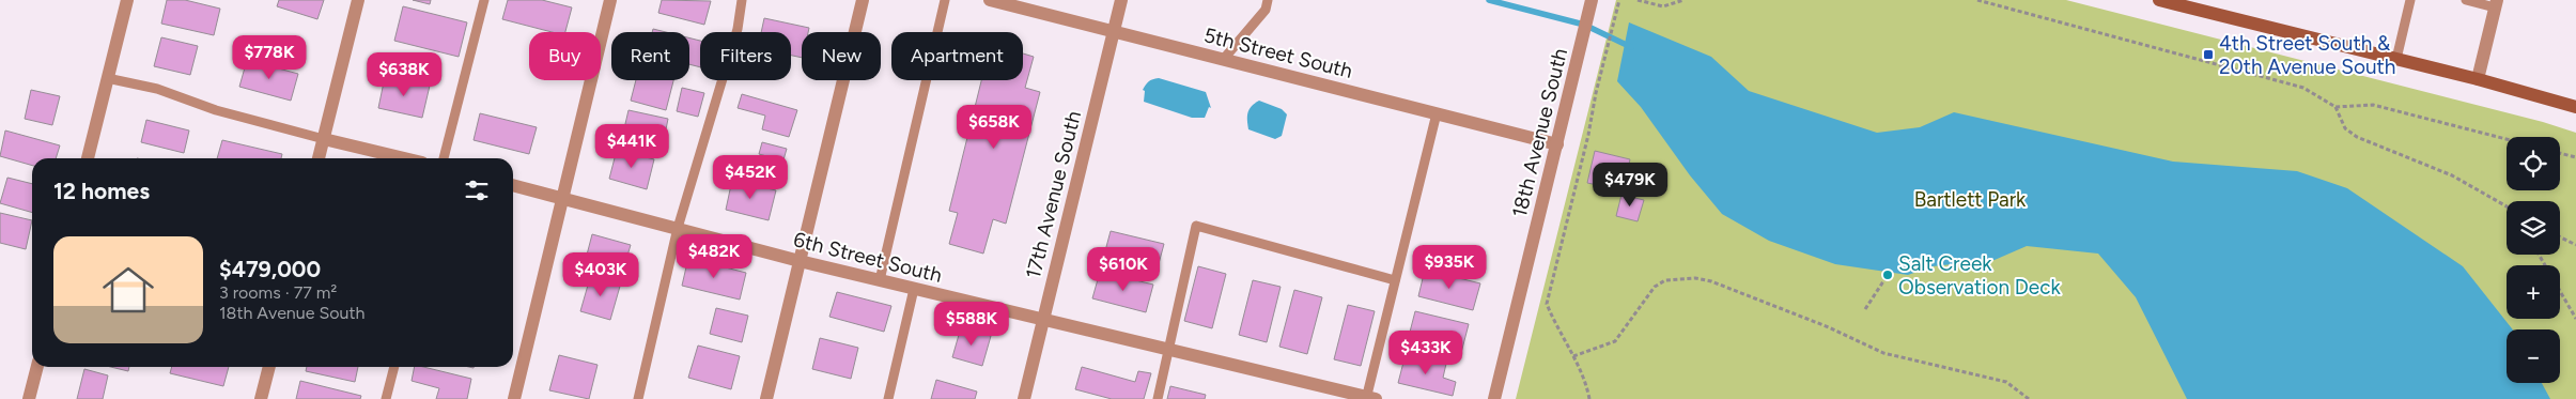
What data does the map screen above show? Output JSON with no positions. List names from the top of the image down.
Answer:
{
  "streets": {
    "street": [
      "5th Street South",
      "18th Avenue South",
      "17th Avenue South",
      "6th Street South"
    ]
  },
  "crossings": [
    ["5th Street South", "18th Avenue South"],
    ["5th Street South", "17th Avenue South"],
    ["17th Avenue South", "6th Street South"]
  ],
  "parks": ["Bartlett Park"],
  "places": {
    "transit": ["4th Street South & 20th Avenue South"],
    "other": ["Salt Creek Observation Deck"]
  },
  "page": {
    "chip": [
      "Buy",
      "Rent",
      "Filters",
      "New",
      "Apartment"
    ],
    "price": [
      "$778K",
      "$638K",
      "$658K",
      "$441K",
      "$452K",
      "$479K",
      "$482K",
      "$935K",
      "$610K",
      "$403K",
      "$588K",
      "$433K"
    ],
    "map_buttons": ["+", "−"],
    "heading": "12 homes",
    "list": [
      {
        "name": "$479,000",
        "note": "3 rooms · 77 m² · 18th Avenue South"
      }
    ]
  }
}
